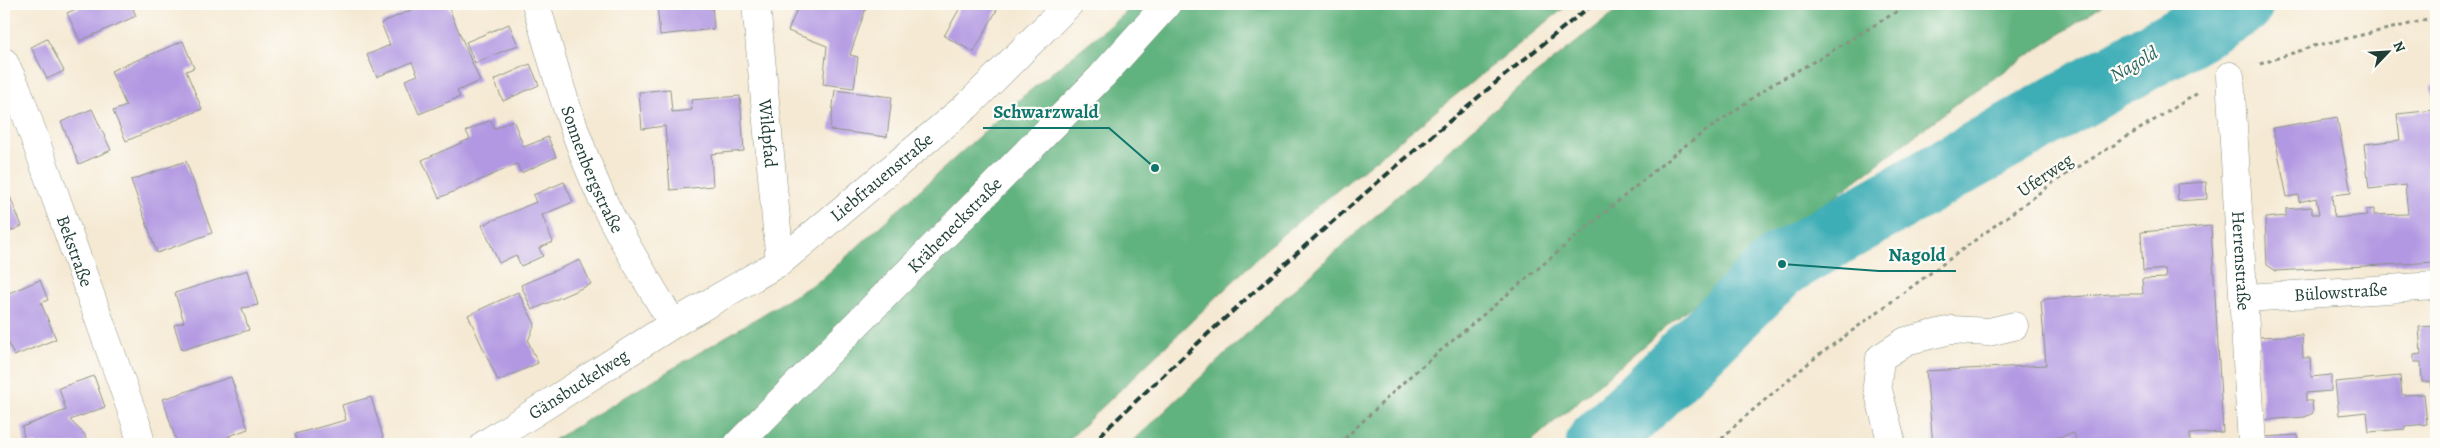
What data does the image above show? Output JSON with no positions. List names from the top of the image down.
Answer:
{
  "streets": {
    "street": [
      "Wildpfad",
      "Sonnenbergstraße",
      "Liebfrauenstraße",
      "Kräheneckstraße",
      "Bekstraße",
      "Herrenstraße",
      "Bülowstraße",
      "Gänsbuckelweg"
    ],
    "path": ["Uferweg"]
  },
  "crossings": [
    ["Wildpfad", "Liebfrauenstraße"],
    ["Sonnenbergstraße", "Liebfrauenstraße"],
    ["Sonnenbergstraße", "Gänsbuckelweg"],
    ["Uferweg", "Herrenstraße"],
    ["Liebfrauenstraße", "Gänsbuckelweg"],
    ["Herrenstraße", "Bülowstraße"]
  ],
  "water": ["Nagold"],
  "places": ["Schwarzwald", "Nagold"],
  "north": "top right"
}
